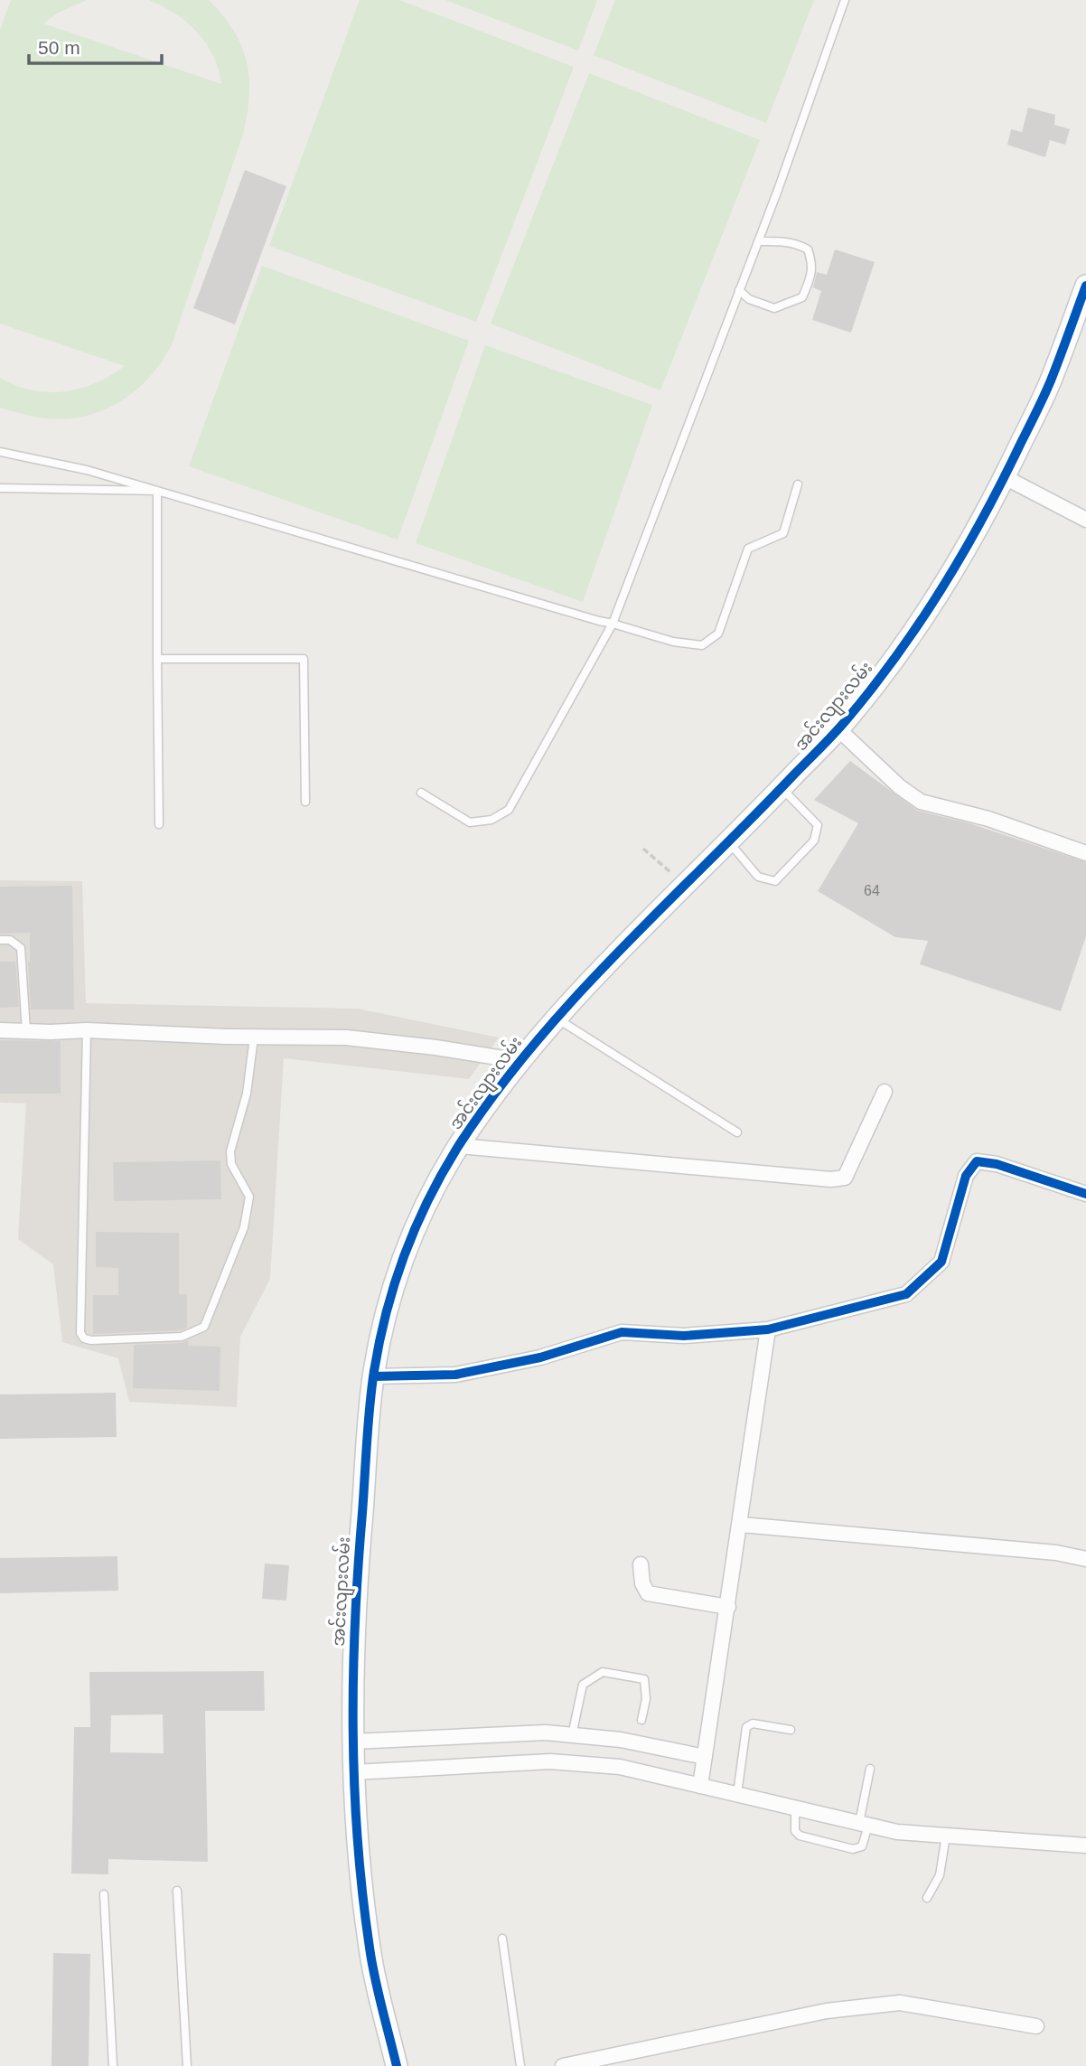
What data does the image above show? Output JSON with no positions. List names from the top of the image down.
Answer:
{
  "streets": {
    "main road": ["အင်းလျားလမ်း"]
  },
  "house_numbers": ["64"],
  "scale_bar": "50 m"
}
